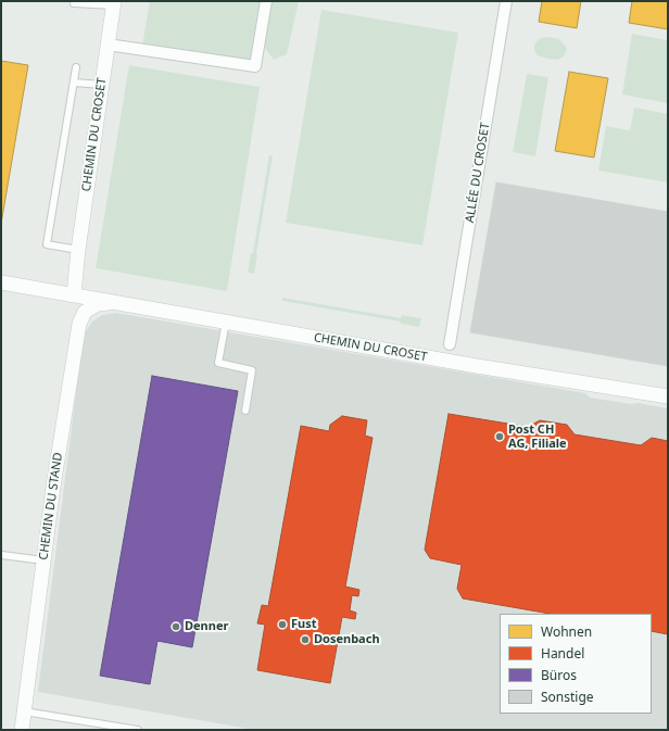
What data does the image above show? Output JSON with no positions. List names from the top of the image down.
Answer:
{
  "streets": {
    "street": ["CHEMIN DU CROSET", "ALLÉE DU CROSET", "CHEMIN DU STAND"]
  },
  "crossings": [
    ["CHEMIN DU CROSET", "CHEMIN DU STAND"]
  ],
  "places": [
    "Post CH AG, Filiale",
    "Fust",
    "Denner",
    "Dosenbach"
  ],
  "legend": [
    "Wohnen",
    "Handel",
    "Büros",
    "Sonstige"
  ]
}
